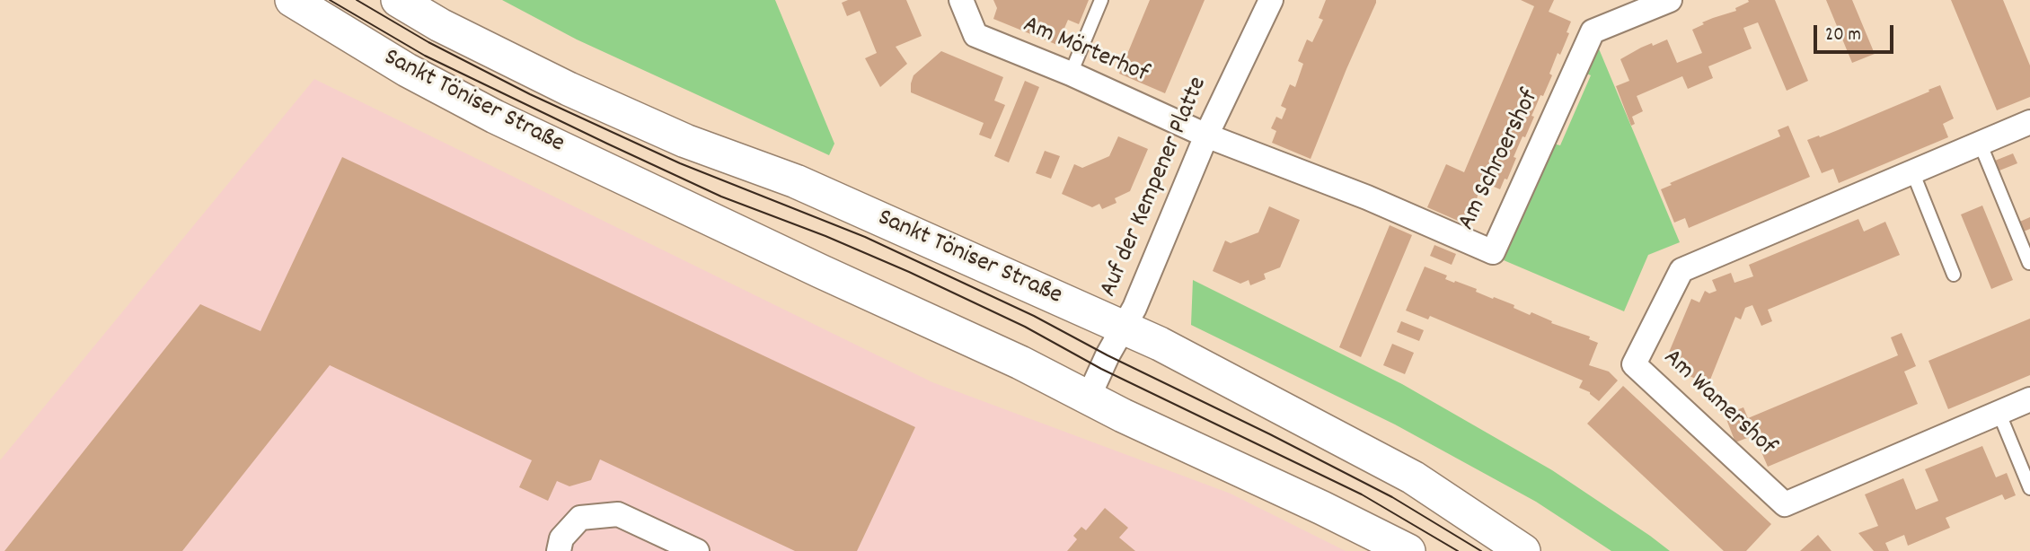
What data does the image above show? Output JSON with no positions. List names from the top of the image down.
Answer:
{
  "streets": {
    "main road": ["Sankt Töniser Straße"],
    "street": [
      "Am Mörterhof",
      "Am Schroershof",
      "Auf der Kempener Platte",
      "Am Wamershof"
    ]
  },
  "crossings": [
    ["Am Mörterhof", "Am Schroershof"],
    ["Am Mörterhof", "Auf der Kempener Platte"],
    ["Sankt Töniser Straße", "Auf der Kempener Platte"],
    ["Am Schroershof", "Auf der Kempener Platte"]
  ],
  "scale_bar": "20 m"
}
